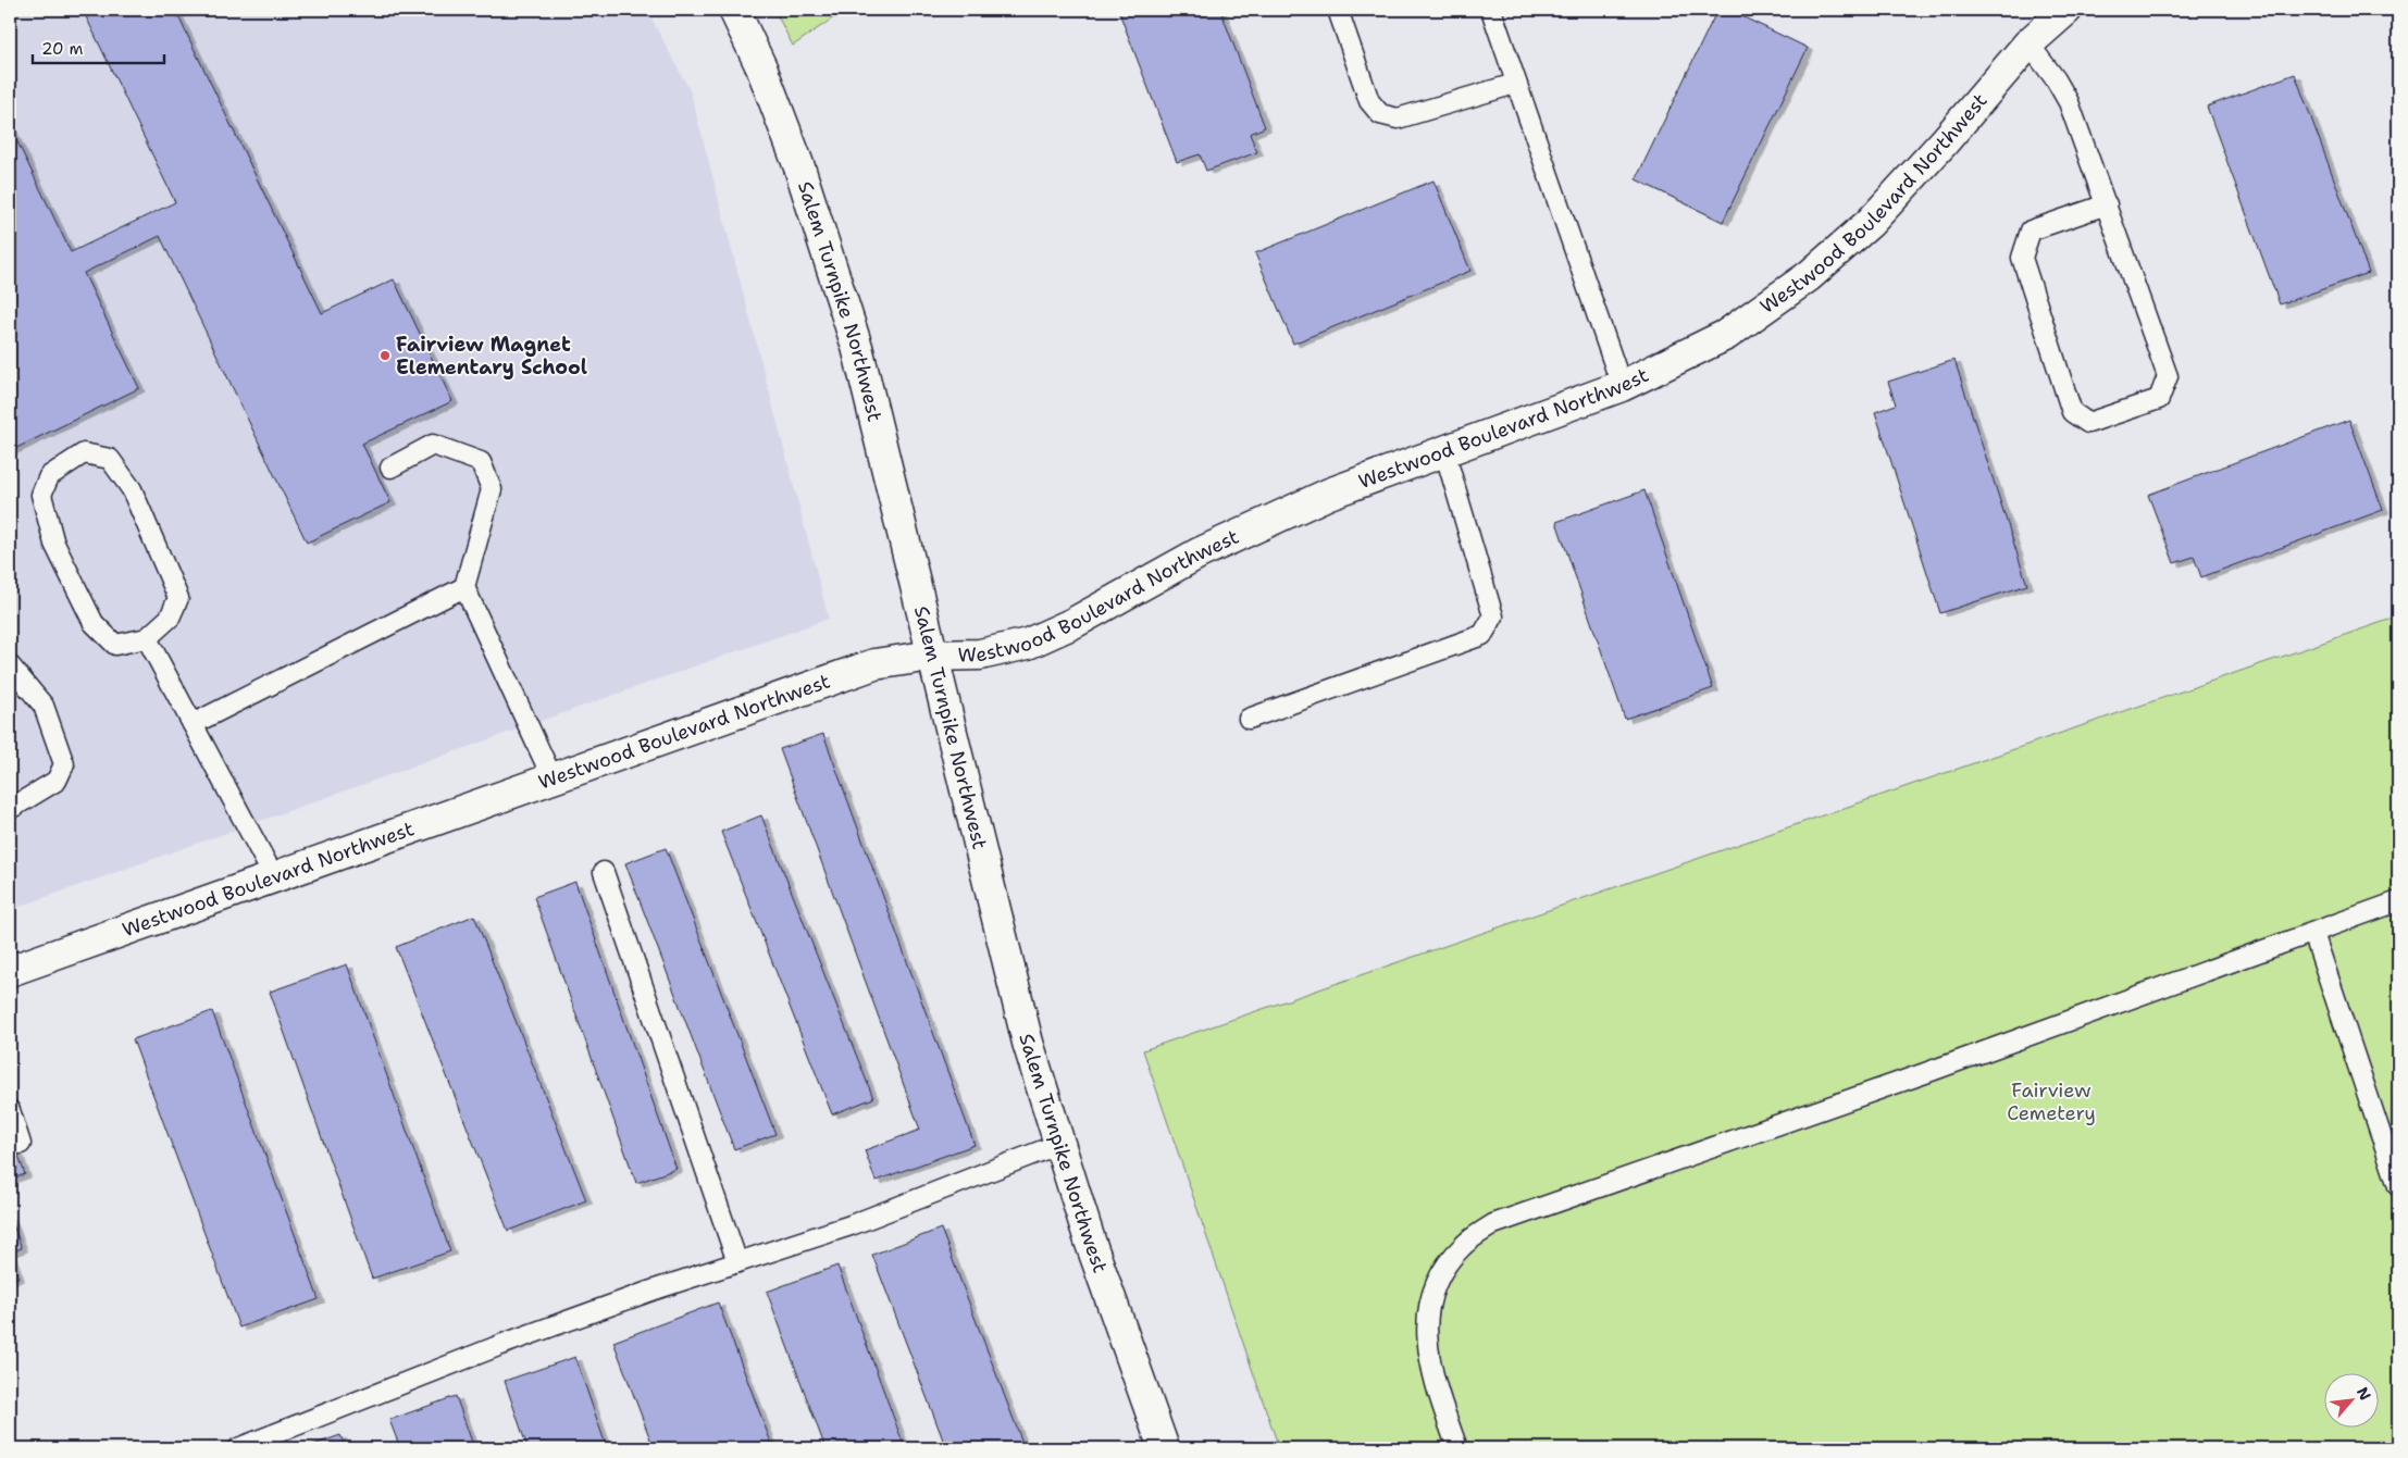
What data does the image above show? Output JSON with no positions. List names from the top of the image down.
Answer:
{
  "streets": {
    "street": ["Westwood Boulevard Northwest", "Salem Turnpike Northwest"]
  },
  "crossings": [
    ["Westwood Boulevard Northwest", "Salem Turnpike Northwest"]
  ],
  "parks": ["Fairview Cemetery"],
  "places": ["Fairview Magnet Elementary School"],
  "scale_bar": "20 m",
  "north": "top right"
}
